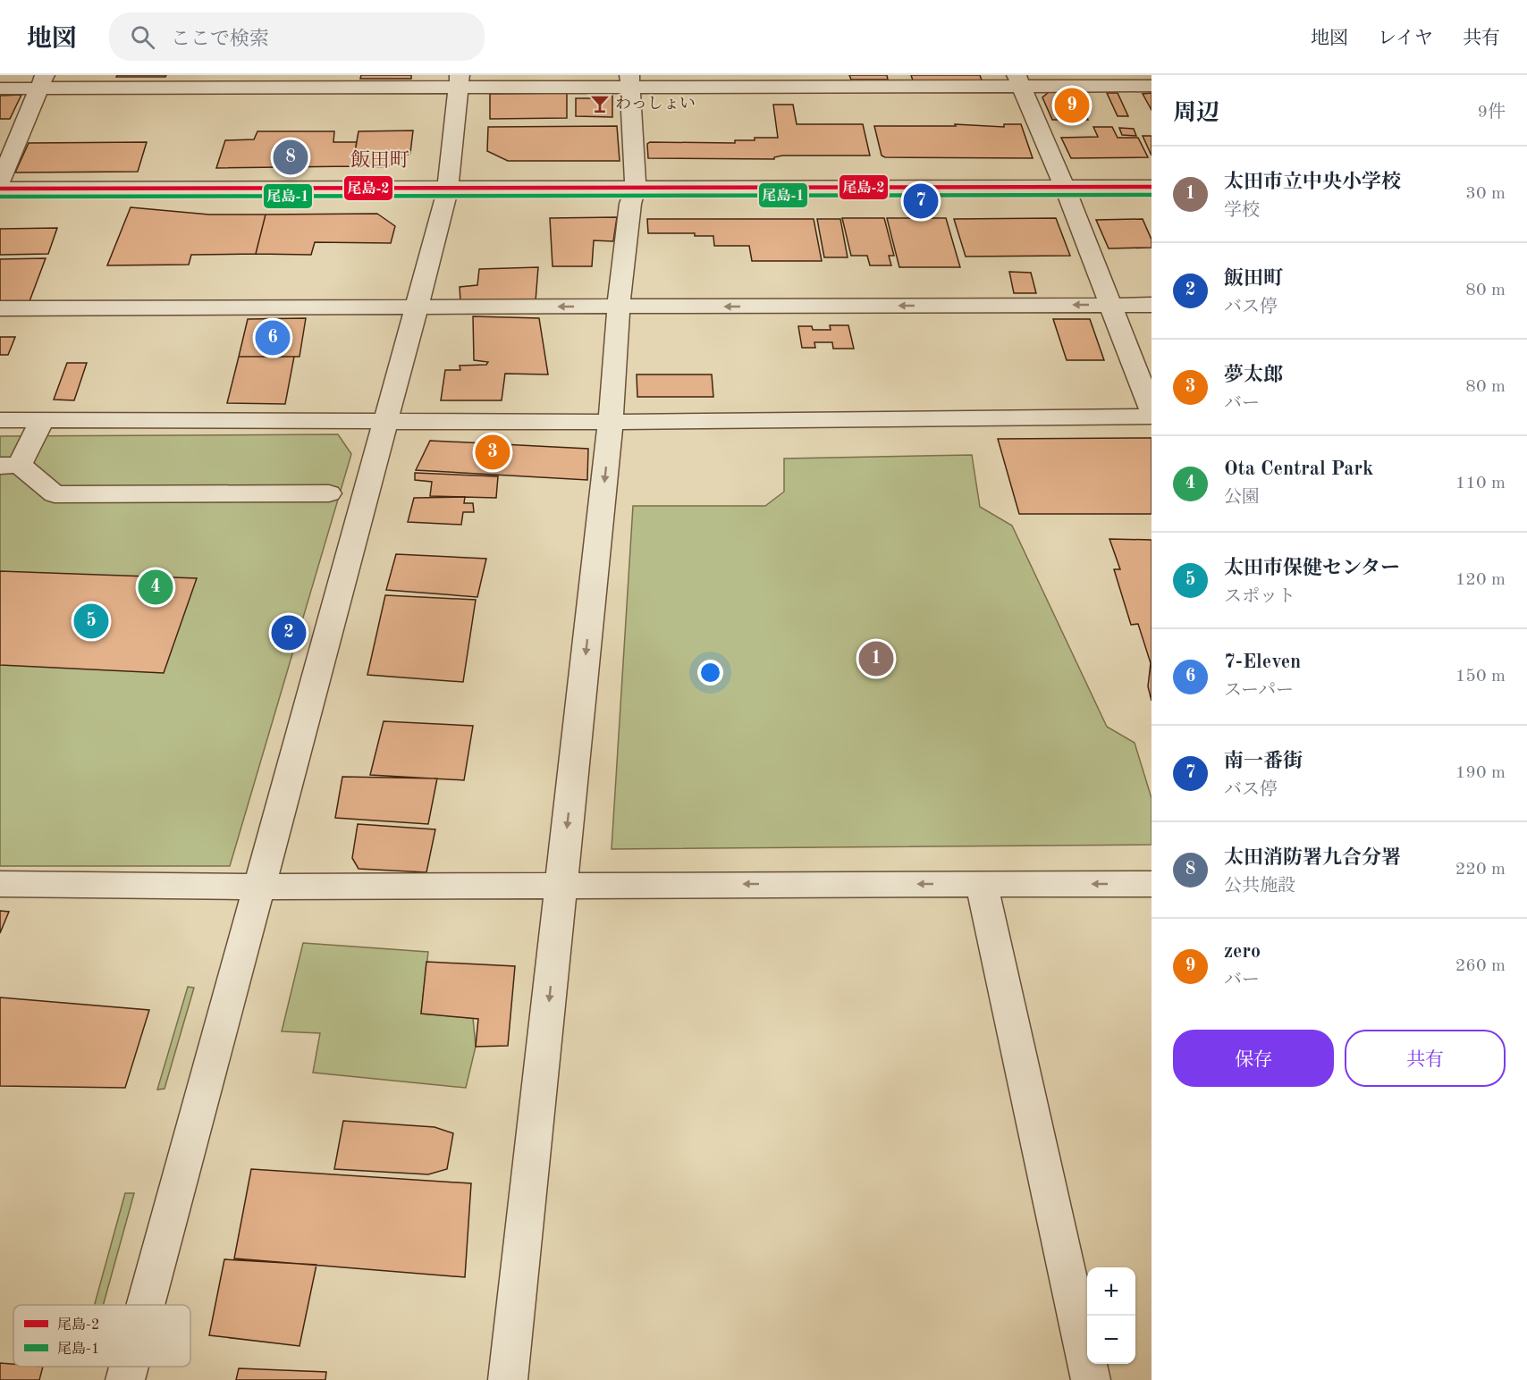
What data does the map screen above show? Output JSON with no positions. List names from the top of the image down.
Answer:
{
  "districts": ["飯田町"],
  "places": {
    "bar": ["わっしょい"]
  },
  "lines": ["transit line 尾島-2", "transit line 尾島-1"],
  "legend": ["尾島-2", "尾島-1"],
  "page": {
    "header": "地図",
    "search": "ここで検索",
    "nav": ["地図", "レイヤ", "共有"],
    "heading": ["周辺", "9件"],
    "pins": [
      "9",
      "8",
      "7",
      "6",
      "3",
      "4",
      "5",
      "2",
      "1"
    ],
    "list": [
      {
        "mark": "1",
        "name": "太田市立中央小学校",
        "note": "学校",
        "value": "30 m"
      },
      {
        "mark": "2",
        "name": "飯田町",
        "note": "バス停",
        "value": "80 m"
      },
      {
        "mark": "3",
        "name": "夢太郎",
        "note": "バー",
        "value": "80 m"
      },
      {
        "mark": "4",
        "name": "Ota Central Park",
        "note": "公園",
        "value": "110 m"
      },
      {
        "mark": "5",
        "name": "太田市保健センター",
        "note": "スポット",
        "value": "120 m"
      },
      {
        "mark": "6",
        "name": "7-Eleven",
        "note": "スーパー",
        "value": "150 m"
      },
      {
        "mark": "7",
        "name": "南一番街",
        "note": "バス停",
        "value": "190 m"
      },
      {
        "mark": "8",
        "name": "太田消防署九合分署",
        "note": "公共施設",
        "value": "220 m"
      },
      {
        "mark": "9",
        "name": "zero",
        "note": "バー",
        "value": "260 m"
      }
    ],
    "buttons": ["保存", "共有"],
    "map_buttons": ["+", "−"]
  }
}
